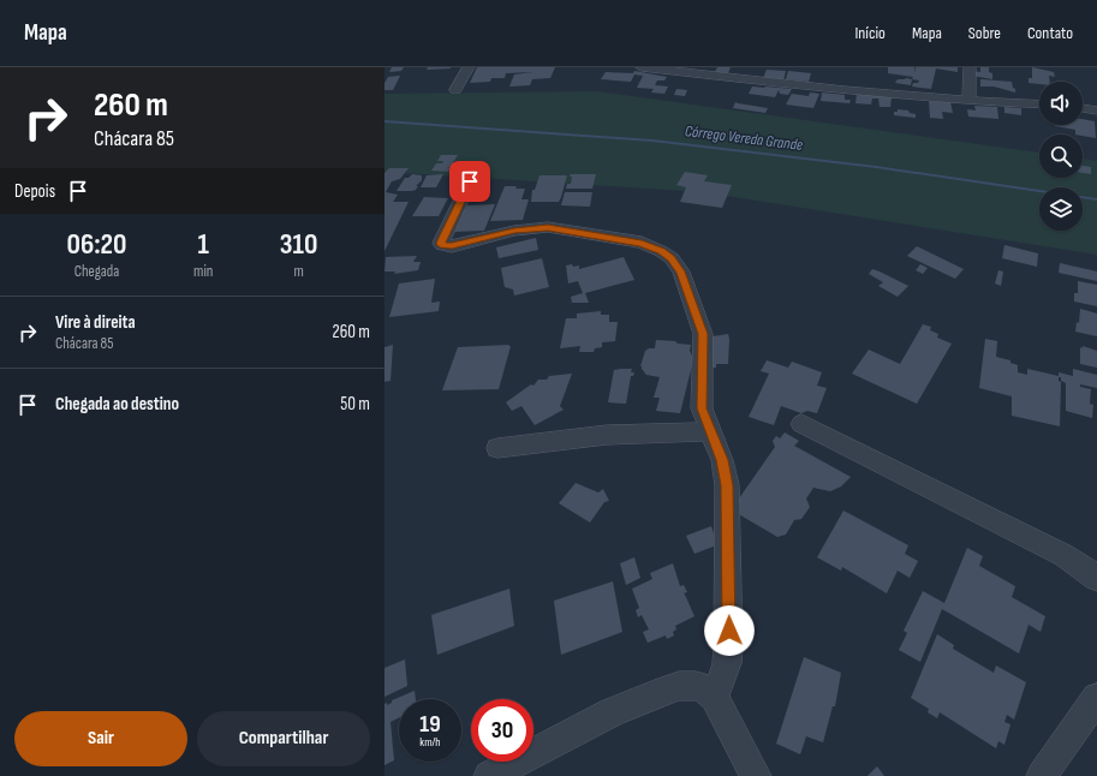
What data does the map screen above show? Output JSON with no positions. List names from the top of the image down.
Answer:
{
  "water": ["Córrego Vereda Grande"],
  "page": {
    "header": "Mapa",
    "nav": [
      "Início",
      "Mapa",
      "Sobre",
      "Contato"
    ],
    "turn": ["260 m", "Chácara 85"],
    "then": "Depois",
    "eta": [
      "06:20",
      "Chegada",
      "1",
      "min",
      "310",
      "m"
    ],
    "list": [
      {
        "name": "Vire à direita",
        "note": "Chácara 85",
        "value": "260 m"
      },
      {
        "name": "Chegada ao destino",
        "value": "50 m"
      }
    ],
    "speed": "19 km/h",
    "limit": "30",
    "buttons": ["Sair", "Compartilhar"]
  }
}
